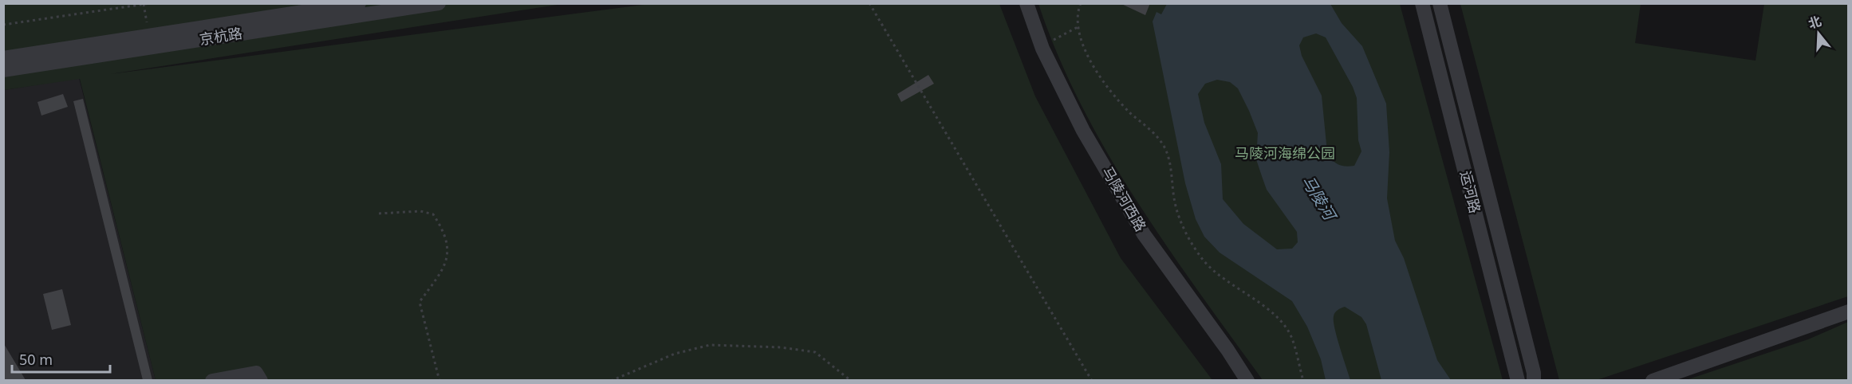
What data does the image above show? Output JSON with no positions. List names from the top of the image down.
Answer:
{
  "streets": {
    "street": ["京杭路", "运河路", "马陵河西路"]
  },
  "water": ["马陵河"],
  "parks": ["马陵河海绵公园"],
  "scale_bar": "50 m",
  "north": "top"
}
